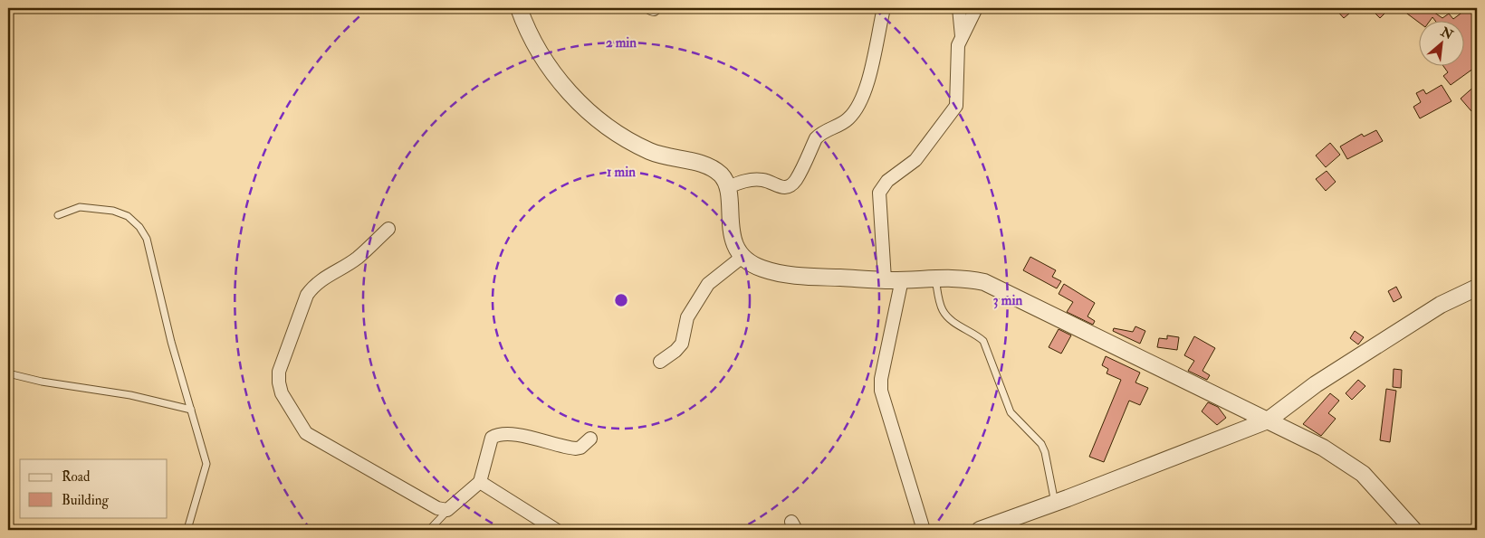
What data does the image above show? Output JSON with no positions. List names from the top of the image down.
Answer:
{
  "legend": ["Road", "Building"],
  "north": "top right",
  "rings": ["2 min", "1 min", "3 min"]
}
